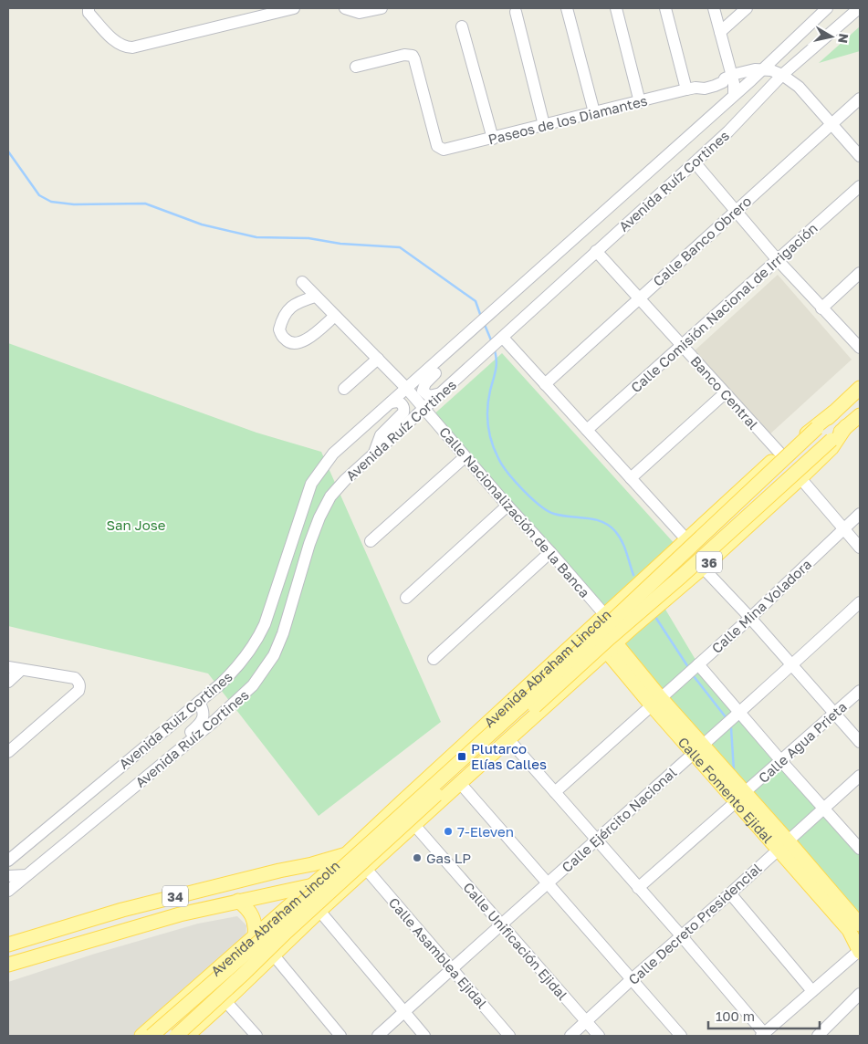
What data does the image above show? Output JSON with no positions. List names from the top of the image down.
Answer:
{
  "streets": {
    "main road": [
      "36",
      "Avenida Abraham Lincoln",
      "Calle Fomento Ejidal",
      "34"
    ],
    "street": [
      "Paseos de los Diamantes",
      "Avenida Ruíz Cortines",
      "Calle Banco Obrero",
      "Calle Comisión Nacional de Irrigación",
      "Banco Central",
      "Calle Nacionalización de la Banca",
      "Calle Mina Voladora",
      "Avenida Ruiz Cortines",
      "Calle Agua Prieta",
      "Calle Ejército Nacional",
      "Calle Decreto Presidencial",
      "Calle Unificación Ejidal",
      "Calle Asamblea Ejidal"
    ]
  },
  "crossings": [
    ["Paseos de los Diamantes", "Avenida Ruíz Cortines"],
    ["Avenida Ruíz Cortines", "Banco Central"],
    ["Avenida Ruíz Cortines", "Calle Nacionalización de la Banca"],
    ["Avenida Ruíz Cortines", "Avenida Ruiz Cortines"],
    ["Calle Banco Obrero", "Banco Central"],
    ["Calle Comisión Nacional de Irrigación", "Banco Central"],
    ["Banco Central", "Avenida Abraham Lincoln"],
    ["Calle Nacionalización de la Banca", "Avenida Abraham Lincoln"],
    ["Calle Nacionalización de la Banca", "Calle Fomento Ejidal"],
    ["36", "Avenida Abraham Lincoln"],
    ["Calle Mina Voladora", "Calle Fomento Ejidal"],
    ["Avenida Abraham Lincoln", "Calle Fomento Ejidal"],
    ["Avenida Abraham Lincoln", "34"],
    ["Avenida Abraham Lincoln", "Calle Unificación Ejidal"],
    ["Avenida Abraham Lincoln", "Calle Asamblea Ejidal"],
    ["Calle Agua Prieta", "Calle Fomento Ejidal"],
    ["Calle Fomento Ejidal", "Calle Ejército Nacional"],
    ["Calle Fomento Ejidal", "Calle Decreto Presidencial"],
    ["Calle Ejército Nacional", "Calle Unificación Ejidal"],
    ["Calle Ejército Nacional", "Calle Asamblea Ejidal"],
    ["Calle Decreto Presidencial", "Calle Unificación Ejidal"]
  ],
  "parks": ["San Jose"],
  "places": {
    "transit": ["Plutarco Elías Calles"],
    "other": ["7-Eleven", "Gas LP"]
  },
  "scale_bar": "100 m",
  "north": "right"
}
